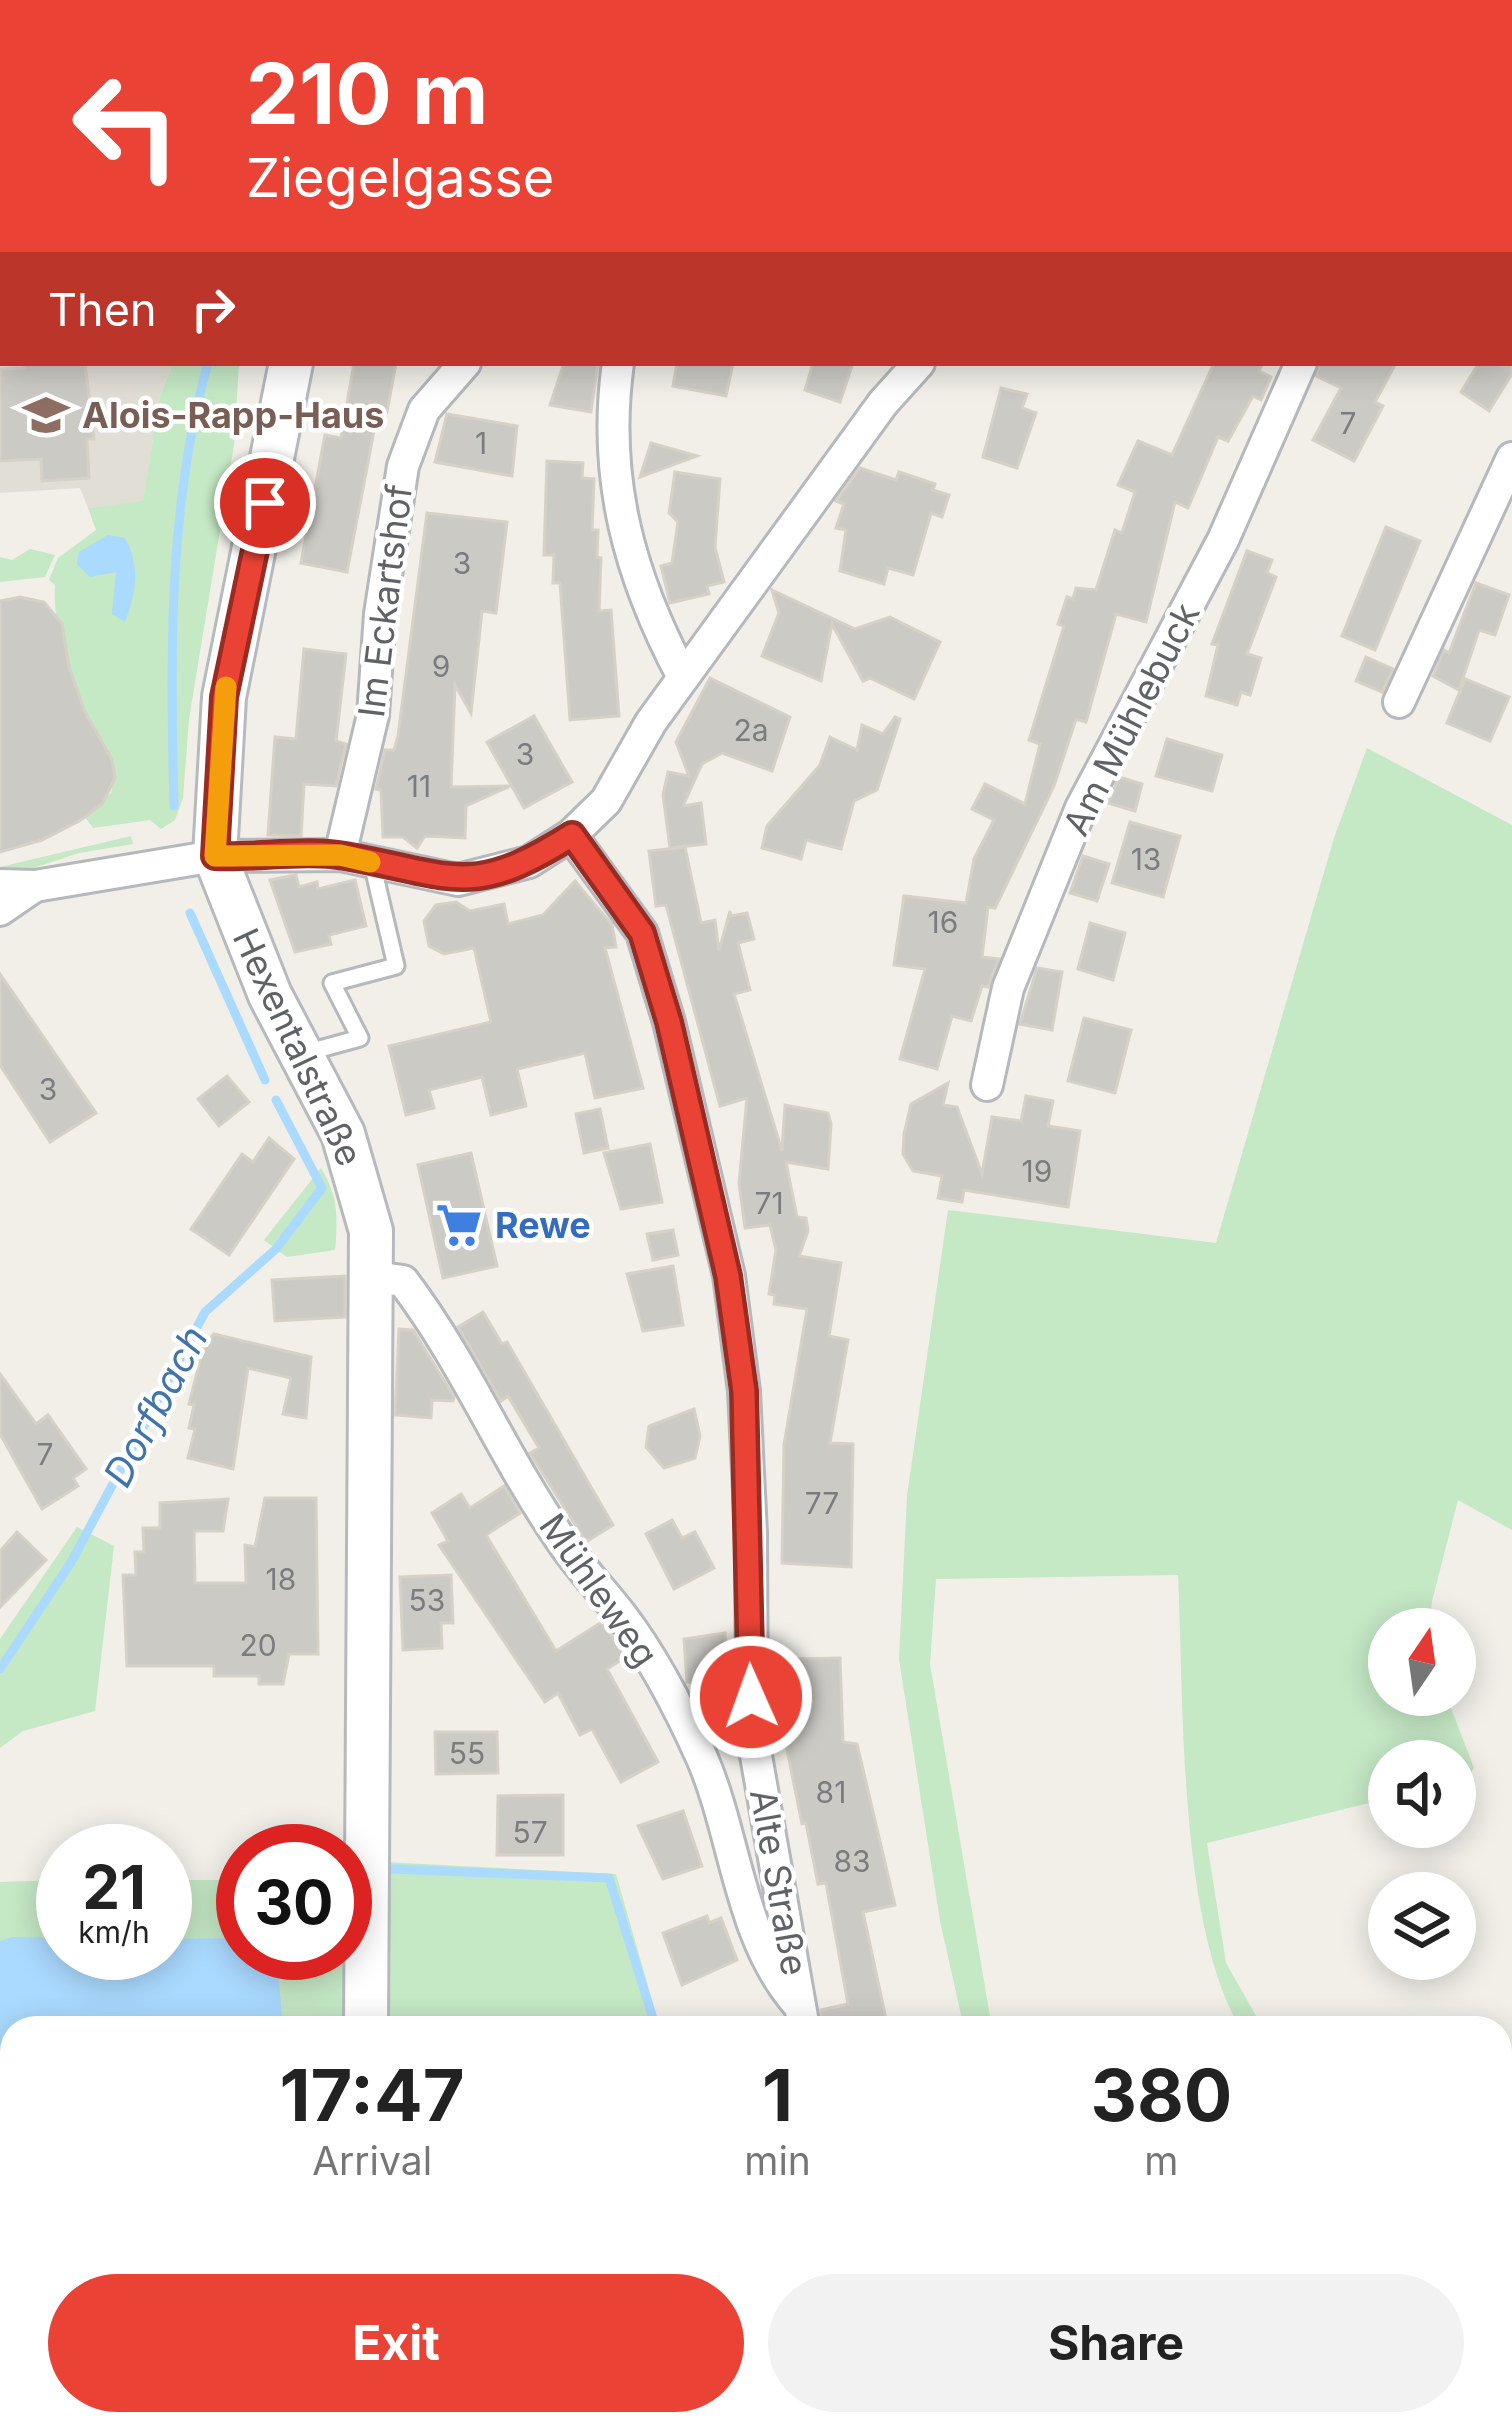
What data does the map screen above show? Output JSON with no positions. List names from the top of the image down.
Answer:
{
  "streets": {
    "main road": ["Hexentalstraße"],
    "street": [
      "Im Eckartshof",
      "Am Mühlebuck",
      "Mühleweg",
      "Alte Straße"
    ]
  },
  "crossings": [
    ["Hexentalstraße", "Mühleweg"]
  ],
  "water": ["Dorfbach"],
  "places": {
    "school or university": ["Alois-Rapp-Haus"],
    "supermarket": ["Rewe"]
  },
  "house_numbers": [
    "7",
    "1",
    "3",
    "9",
    "2a",
    "3",
    "11",
    "13",
    "16",
    "3",
    "19",
    "71",
    "7",
    "77",
    "18",
    "53",
    "20",
    "55",
    "81",
    "57",
    "83"
  ],
  "north": "top",
  "page": {
    "turn": ["210 m", "Ziegelgasse"],
    "then": "Then",
    "speed": "21 km/h",
    "limit": "30",
    "eta": [
      "17:47",
      "Arrival",
      "1",
      "min",
      "380",
      "m"
    ],
    "buttons": ["Exit", "Share"]
  }
}
